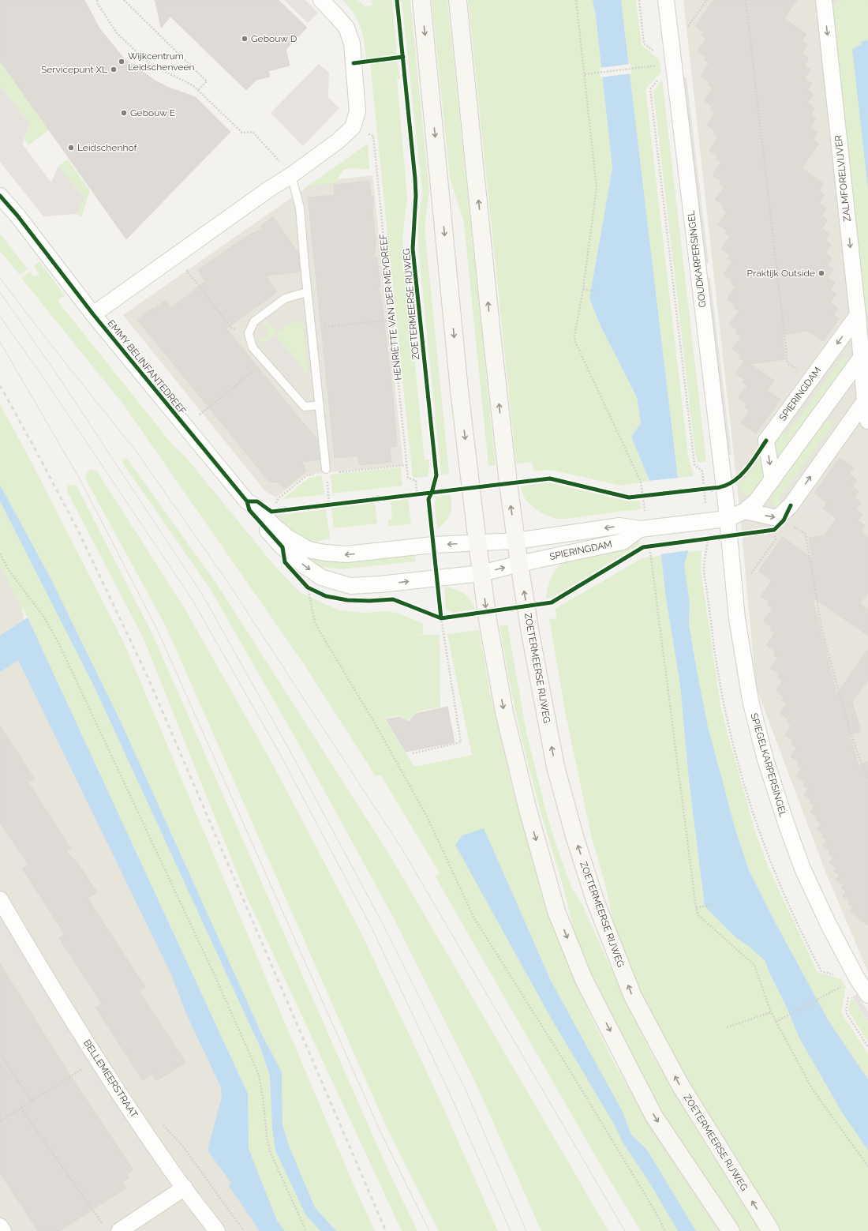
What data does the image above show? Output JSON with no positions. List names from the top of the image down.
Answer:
{
  "streets": {
    "main road": ["ZOETERMEERSE RIJWEG"],
    "street": [
      "ZALMFORELVIJVER",
      "GOUDKARPERSINGEL",
      "EMMY BELINFANTEDREEF",
      "SPIERINGDAM",
      "SPIEGELKARPERSINGEL",
      "BELLEMEERSTRAAT"
    ],
    "path": ["HENRIËTTE VAN DER MEYDREEF"]
  },
  "crossings": [
    ["ZALMFORELVIJVER", "SPIERINGDAM"],
    ["GOUDKARPERSINGEL", "SPIERINGDAM"],
    ["GOUDKARPERSINGEL", "SPIEGELKARPERSINGEL"],
    ["ZOETERMEERSE RIJWEG", "EMMY BELINFANTEDREEF"],
    ["ZOETERMEERSE RIJWEG", "SPIERINGDAM"],
    ["EMMY BELINFANTEDREEF", "SPIERINGDAM"],
    ["SPIERINGDAM", "SPIEGELKARPERSINGEL"]
  ],
  "one_way": ["ZALMFORELVIJVER"],
  "places": [
    "Gebouw D",
    "Wijkcentrum Leidschenveen",
    "Servicepunt XL",
    "Gebouw E",
    "Leidschenhof",
    "Praktijk Outside"
  ]
}
